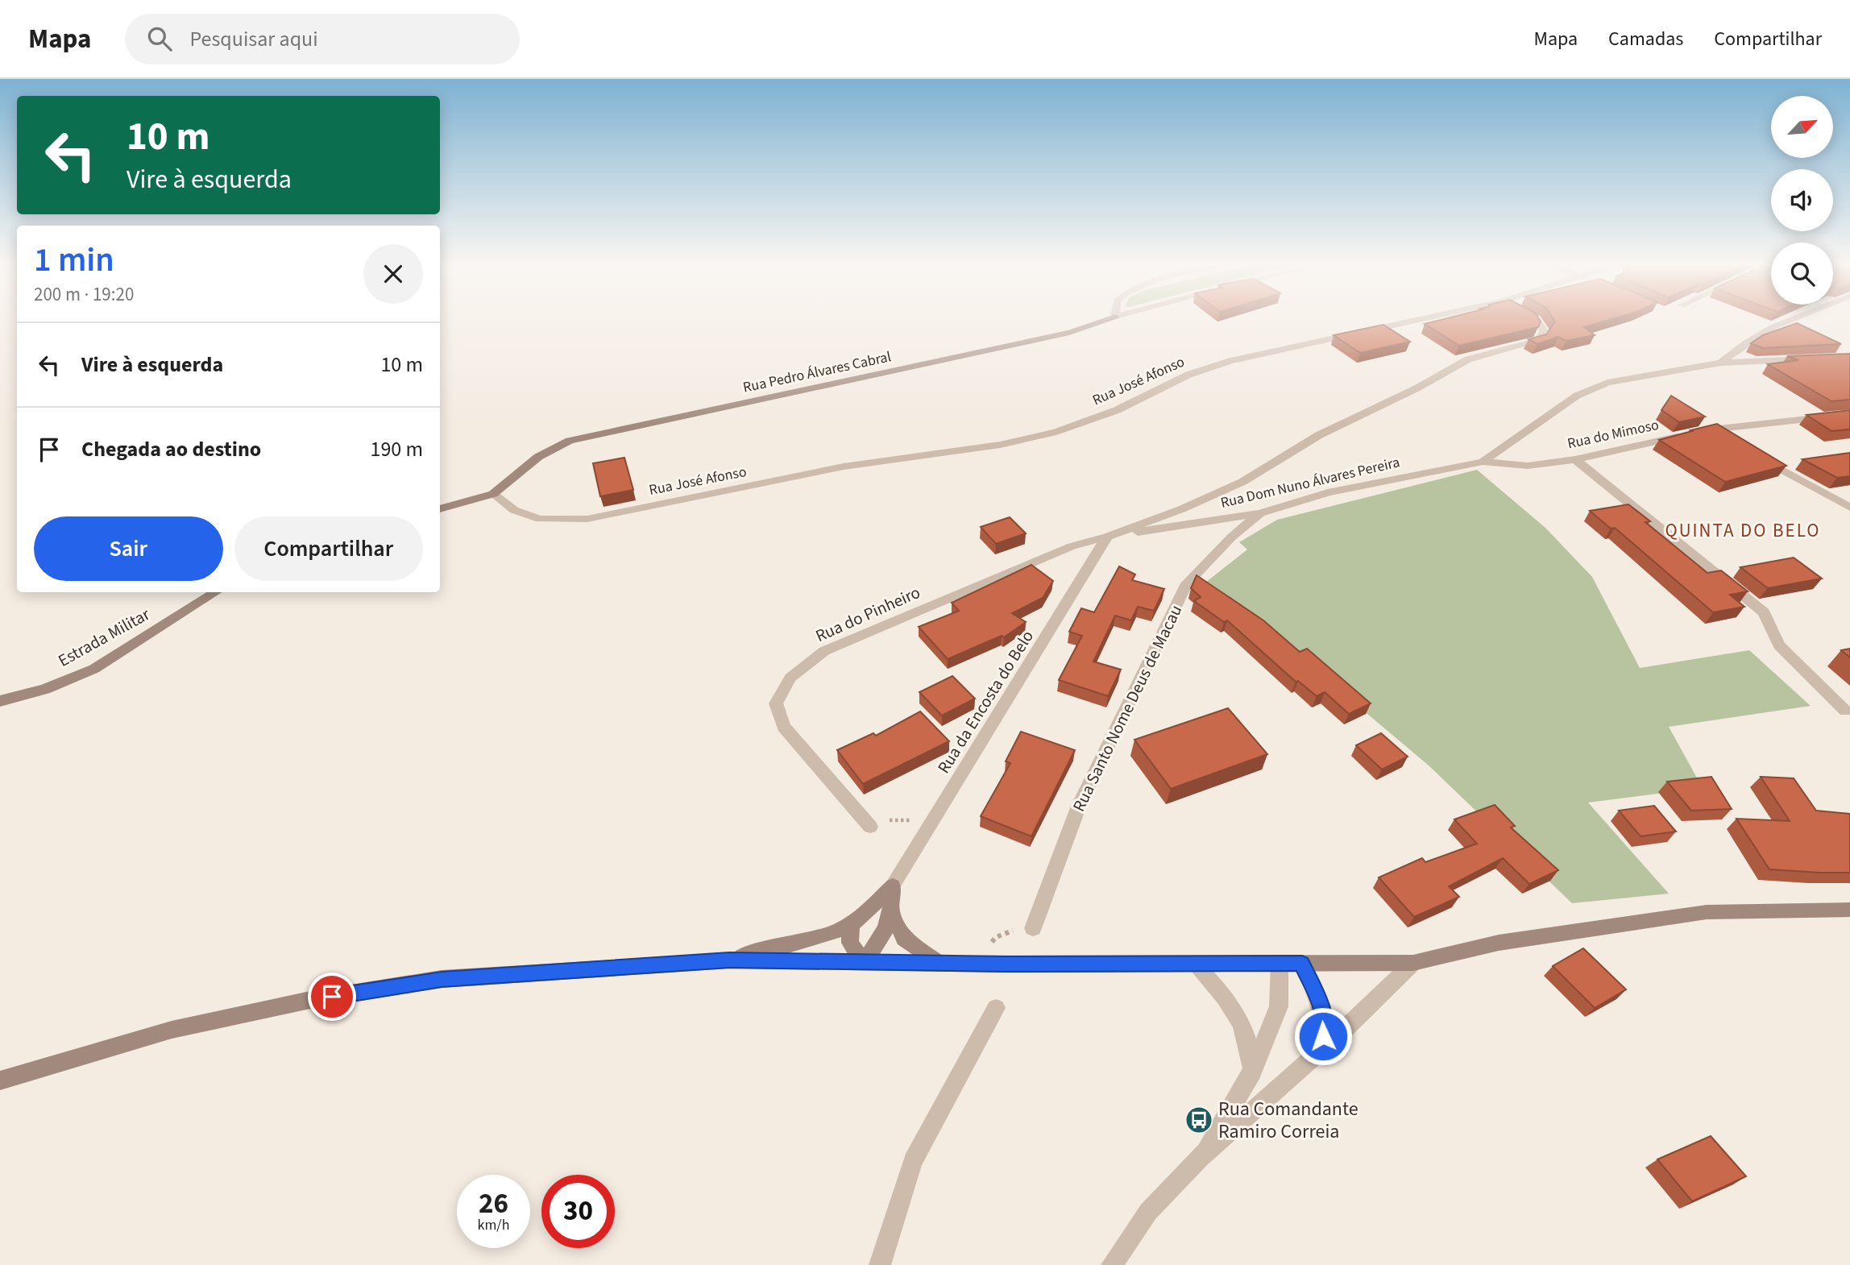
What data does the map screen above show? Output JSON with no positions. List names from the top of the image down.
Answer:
{
  "streets": {
    "street": [
      "Rua Pedro Álvares Cabral",
      "Rua José Afonso",
      "Rua do Mimoso",
      "Rua Dom Nuno Álvares Pereira",
      "Rua do Pinheiro",
      "Estrada Militar",
      "Rua da Encosta do Belo",
      "Rua Santo Nome Deus de Macau"
    ]
  },
  "crossings": [
    ["Rua Pedro Álvares Cabral", "Rua José Afonso"],
    ["Rua do Mimoso", "Rua Dom Nuno Álvares Pereira"],
    ["Rua Dom Nuno Álvares Pereira", "Rua do Pinheiro"],
    ["Rua Dom Nuno Álvares Pereira", "Rua da Encosta do Belo"],
    ["Rua Dom Nuno Álvares Pereira", "Rua Santo Nome Deus de Macau"],
    ["Rua do Pinheiro", "Rua da Encosta do Belo"]
  ],
  "districts": ["QUINTA DO BELO"],
  "places": {
    "bus stop": ["Rua Comandante Ramiro Correia"]
  },
  "north": "top right",
  "page": {
    "header": "Mapa",
    "search": "Pesquisar aqui",
    "nav": ["Mapa", "Camadas", "Compartilhar"],
    "turn": ["10 m", "Vire à esquerda"],
    "heading": ["1 min", "200 m · 19:20"],
    "list": [
      {
        "name": "Vire à esquerda",
        "value": "10 m"
      },
      {
        "name": "Chegada ao destino",
        "value": "190 m"
      }
    ],
    "buttons": ["Sair", "Compartilhar"],
    "speed": "26 km/h",
    "limit": "30"
  }
}
